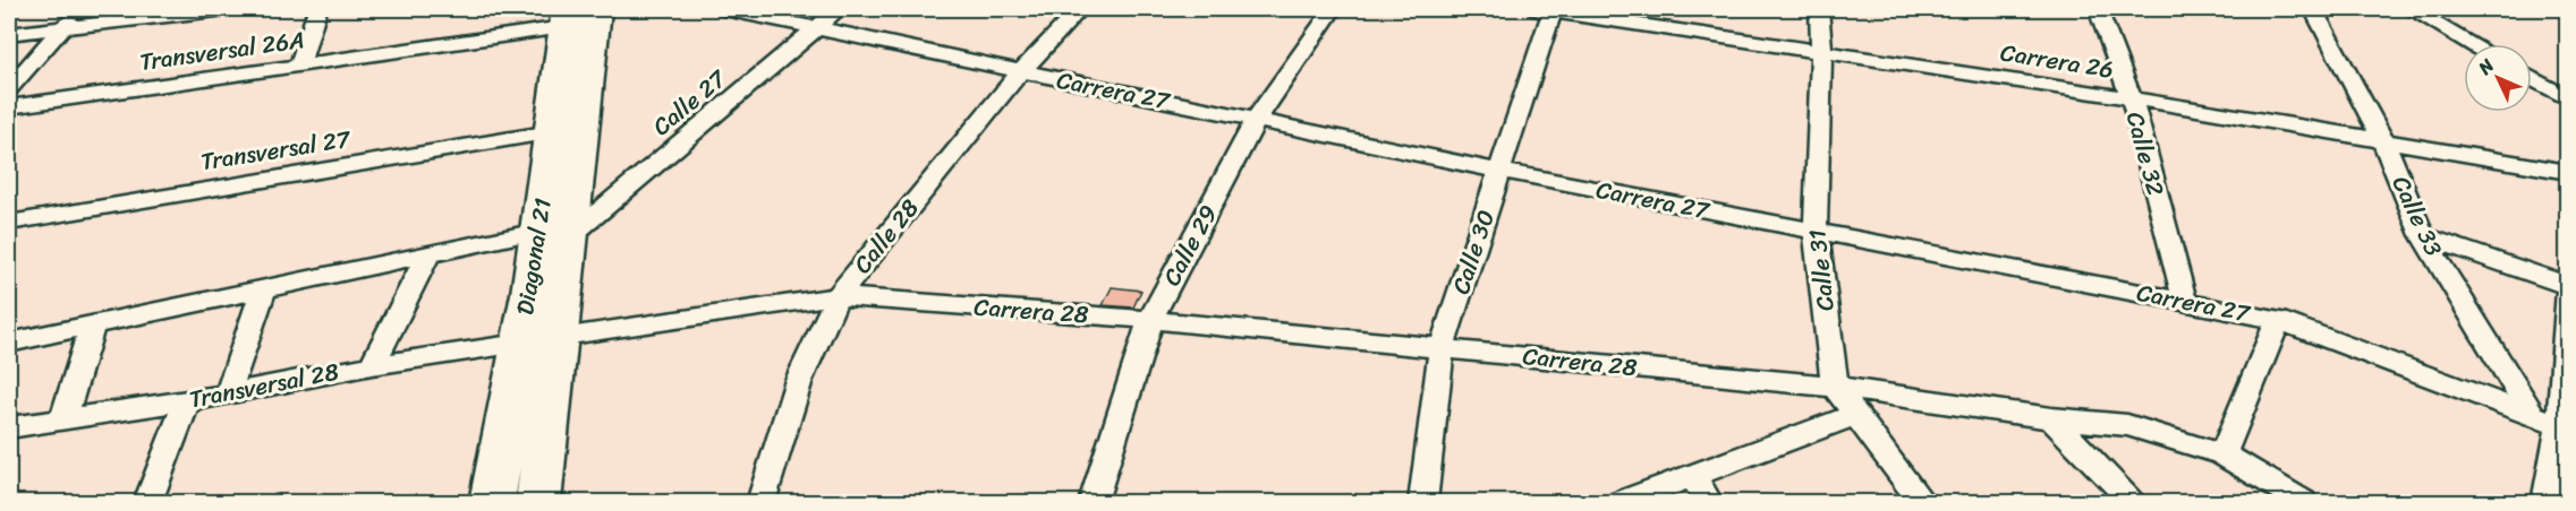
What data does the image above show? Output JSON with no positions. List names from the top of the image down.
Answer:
{
  "streets": {
    "highway": ["Diagonal 21"],
    "street": [
      "Transversal 26A",
      "Carrera 26",
      "Carrera 27",
      "Calle 27",
      "Transversal 27",
      "Calle 32",
      "Calle 33",
      "Calle 28",
      "Calle 29",
      "Calle 30",
      "Calle 31",
      "Carrera 28",
      "Transversal 28"
    ]
  },
  "crossings": [
    ["Transversal 26A", "Diagonal 21"],
    ["Carrera 26", "Calle 32"],
    ["Carrera 26", "Calle 33"],
    ["Carrera 26", "Calle 30"],
    ["Carrera 26", "Calle 31"],
    ["Carrera 27", "Calle 27"],
    ["Carrera 27", "Calle 32"],
    ["Carrera 27", "Calle 33"],
    ["Carrera 27", "Calle 28"],
    ["Carrera 27", "Calle 29"],
    ["Carrera 27", "Calle 30"],
    ["Carrera 27", "Calle 31"],
    ["Calle 27", "Diagonal 21"],
    ["Transversal 27", "Diagonal 21"],
    ["Calle 28", "Carrera 28"],
    ["Calle 28", "Transversal 28"],
    ["Calle 29", "Carrera 28"],
    ["Calle 30", "Carrera 28"],
    ["Diagonal 21", "Transversal 28"],
    ["Calle 31", "Carrera 28"],
    ["Carrera 28", "Transversal 28"]
  ],
  "north": "top left"
}
